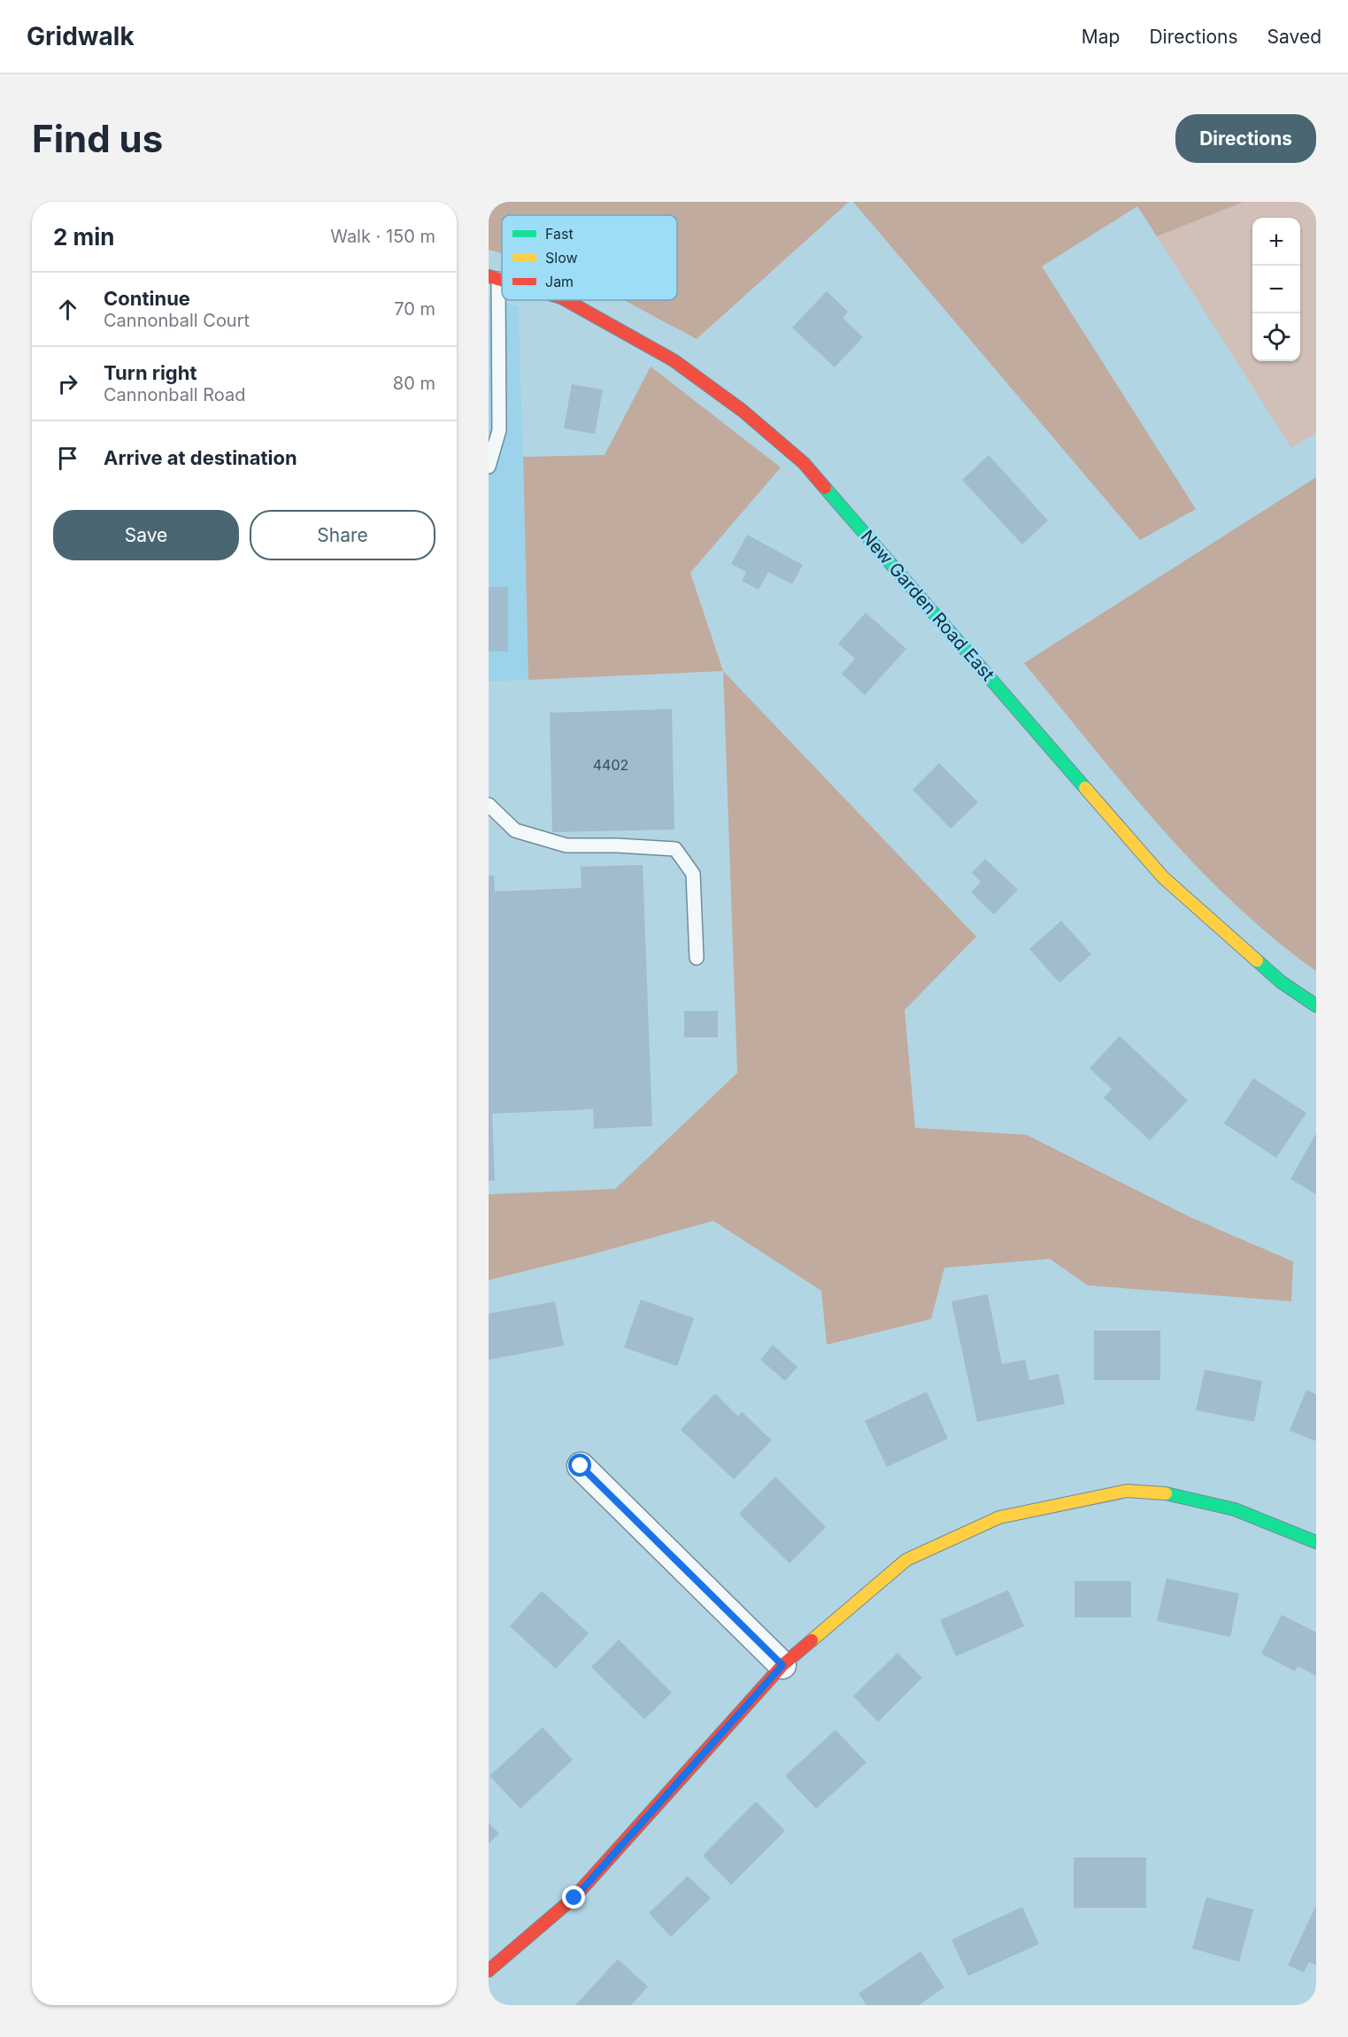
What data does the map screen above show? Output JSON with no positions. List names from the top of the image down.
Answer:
{
  "streets": {
    "street": ["New Garden Road East"]
  },
  "house_numbers": ["4402"],
  "legend": ["Fast", "Slow", "Jam"],
  "page": {
    "header": "Gridwalk",
    "nav": ["Map", "Directions", "Saved"],
    "buttons": [
      "Directions",
      ["Save", "Share"]
    ],
    "title": "Find us",
    "heading": ["2 min", "Walk · 150 m"],
    "map_buttons": ["+", "−"],
    "list": [
      ["Continue", "Cannonball Court", "70 m"],
      ["Turn right", "Cannonball Road", "80 m"],
      "Arrive at destination"
    ]
  }
}
